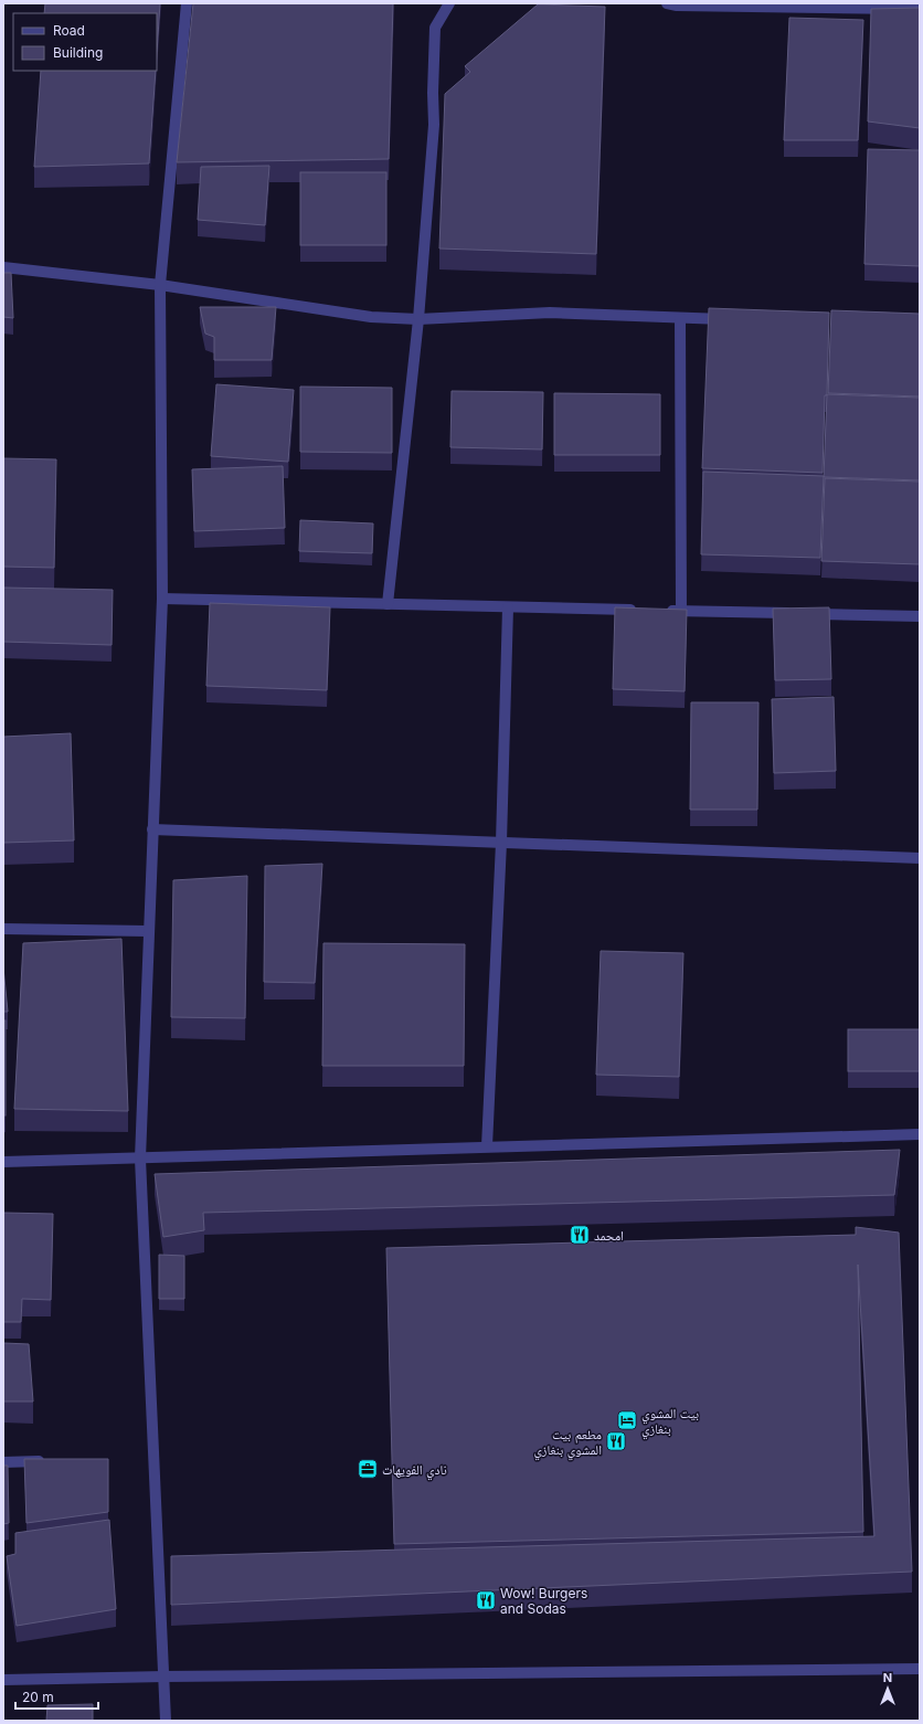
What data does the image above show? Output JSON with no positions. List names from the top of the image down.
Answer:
{
  "places": {
    "restaurant": ["امحمد", "مطعم بيت المشوي بنغازي", "Wow! Burgers and Sodas"],
    "hotel": ["بيت المشوي بنغازي"],
    "office": ["نادي الفويهات"]
  },
  "legend": ["Road", "Building"],
  "scale_bar": "20 m",
  "north": "top"
}
